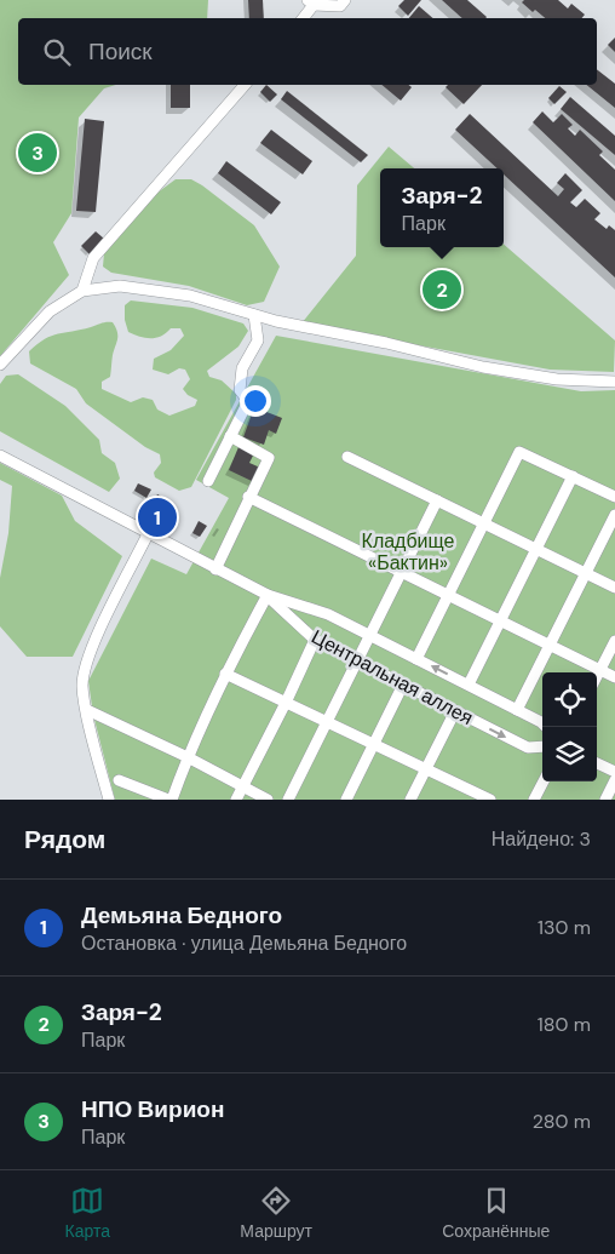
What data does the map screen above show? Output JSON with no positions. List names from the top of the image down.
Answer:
{
  "streets": {
    "street": ["Центральная аллея"]
  },
  "parks": ["Кладбище «Бактин»"],
  "page": {
    "search": "Поиск",
    "pins": ["3", "2", "1"],
    "popup": ["Заря-2", "Парк"],
    "heading": ["Рядом", "Найдено: 3"],
    "list": [
      {
        "mark": "1",
        "name": "Демьяна Бедного",
        "note": "Остановка · улица Демьяна Бедного",
        "value": "130 m"
      },
      {
        "mark": "2",
        "name": "Заря-2",
        "note": "Парк",
        "value": "180 m"
      },
      {
        "mark": "3",
        "name": "НПО Вирион",
        "note": "Парк",
        "value": "280 m"
      }
    ],
    "nav": ["Карта", "Маршрут", "Сохранённые"]
  }
}
